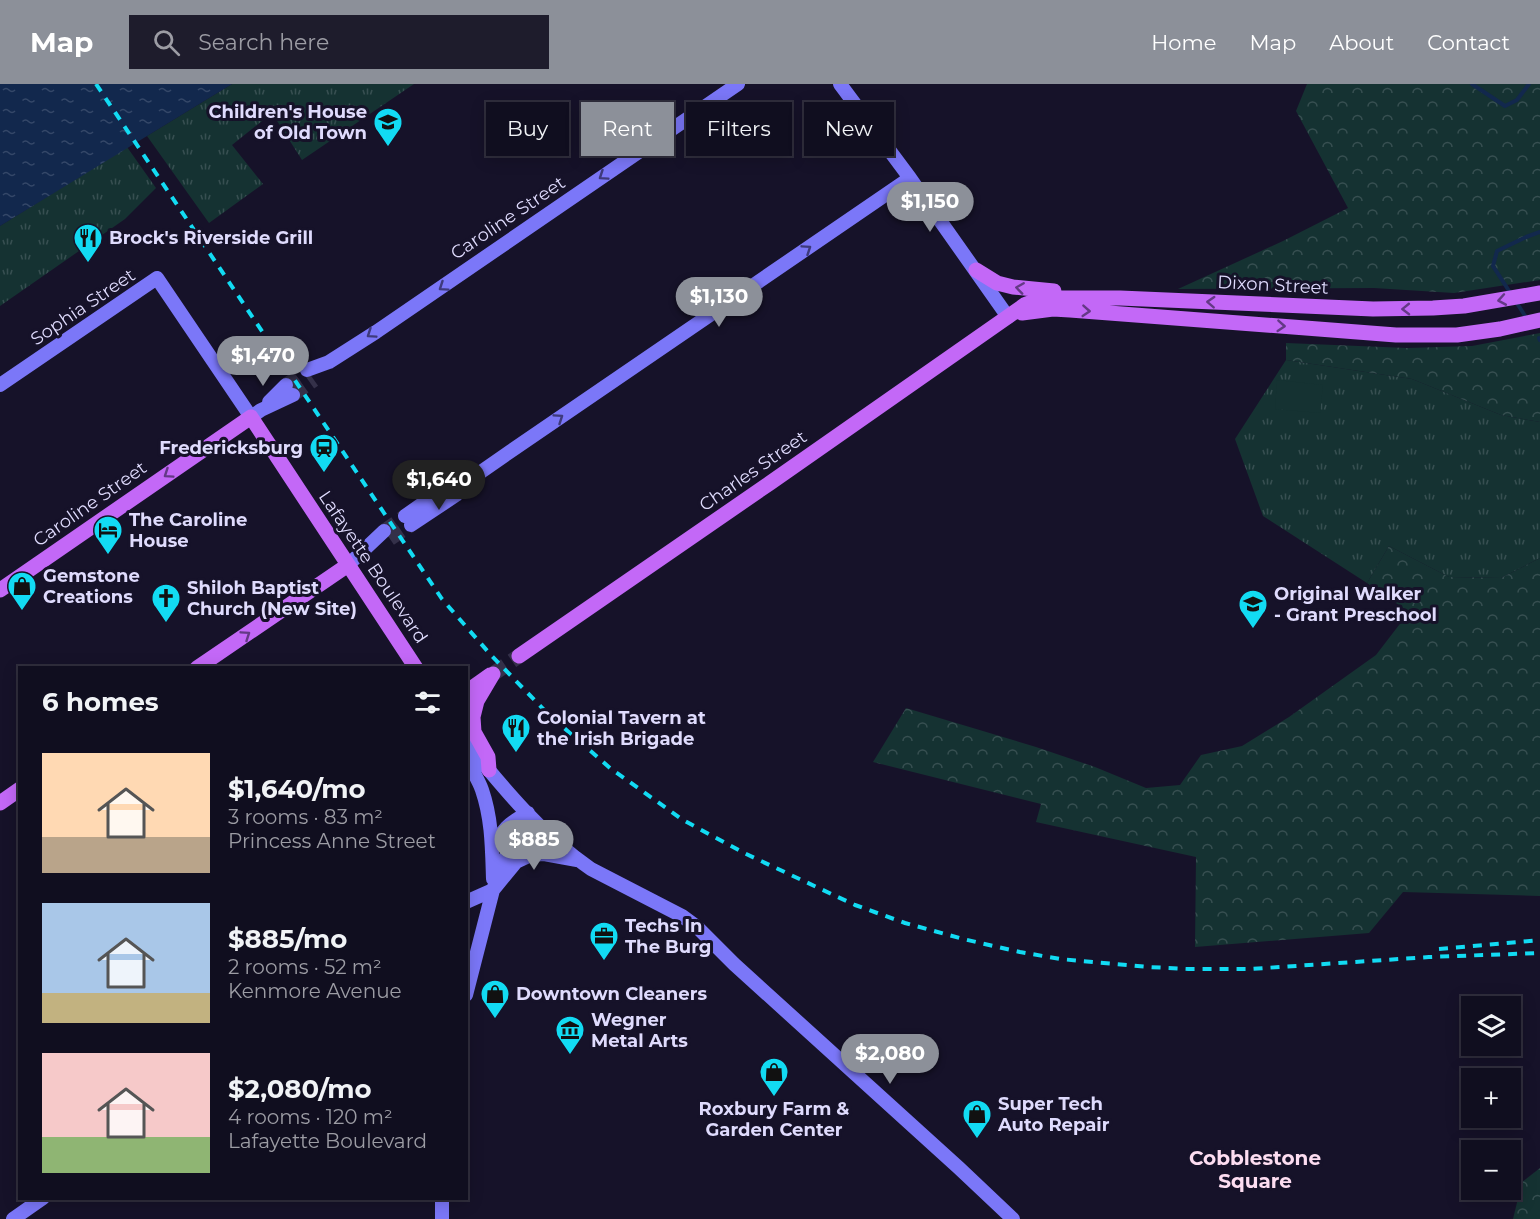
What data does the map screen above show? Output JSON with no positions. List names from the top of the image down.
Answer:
{
  "streets": {
    "main road": [
      "Caroline Street",
      "Dixon Street",
      "Charles Street",
      "Lafayette Boulevard"
    ],
    "street": ["Sophia Street"]
  },
  "crossings": [
    ["Caroline Street", "Lafayette Boulevard"],
    ["Dixon Street", "Charles Street"],
    ["Sophia Street", "Lafayette Boulevard"]
  ],
  "one_way": ["Caroline Street"],
  "districts": ["Cobblestone Square"],
  "places": {
    "school or university": ["Children's House of Old Town", "Original Walker - Grant Preschool"],
    "restaurant": ["Brock's Riverside Grill", "Colonial Tavern at the Irish Brigade"],
    "station": ["Fredericksburg"],
    "hotel": ["The Caroline House"],
    "shop": [
      "Gemstone Creations",
      "Downtown Cleaners",
      "Roxbury Farm & Garden Center",
      "Super Tech Auto Repair"
    ],
    "church": ["Shiloh Baptist Church (New Site)"],
    "office": ["Techs In The Burg"],
    "museum": ["Wegner Metal Arts"]
  },
  "page": {
    "header": "Map",
    "search": "Search here",
    "nav": [
      "Home",
      "Map",
      "About",
      "Contact"
    ],
    "chip": [
      "Buy",
      "Rent",
      "Filters",
      "New"
    ],
    "price": [
      "$1,150",
      "$1,130",
      "$1,470",
      "$1,640",
      "$885",
      "$2,080"
    ],
    "heading": "6 homes",
    "list": [
      {
        "name": "$1,640/mo",
        "note": "3 rooms · 83 m² · Princess Anne Street"
      },
      {
        "name": "$885/mo",
        "note": "2 rooms · 52 m² · Kenmore Avenue"
      },
      {
        "name": "$2,080/mo",
        "note": "4 rooms · 120 m² · Lafayette Boulevard"
      }
    ],
    "map_buttons": ["+", "−"]
  }
}
